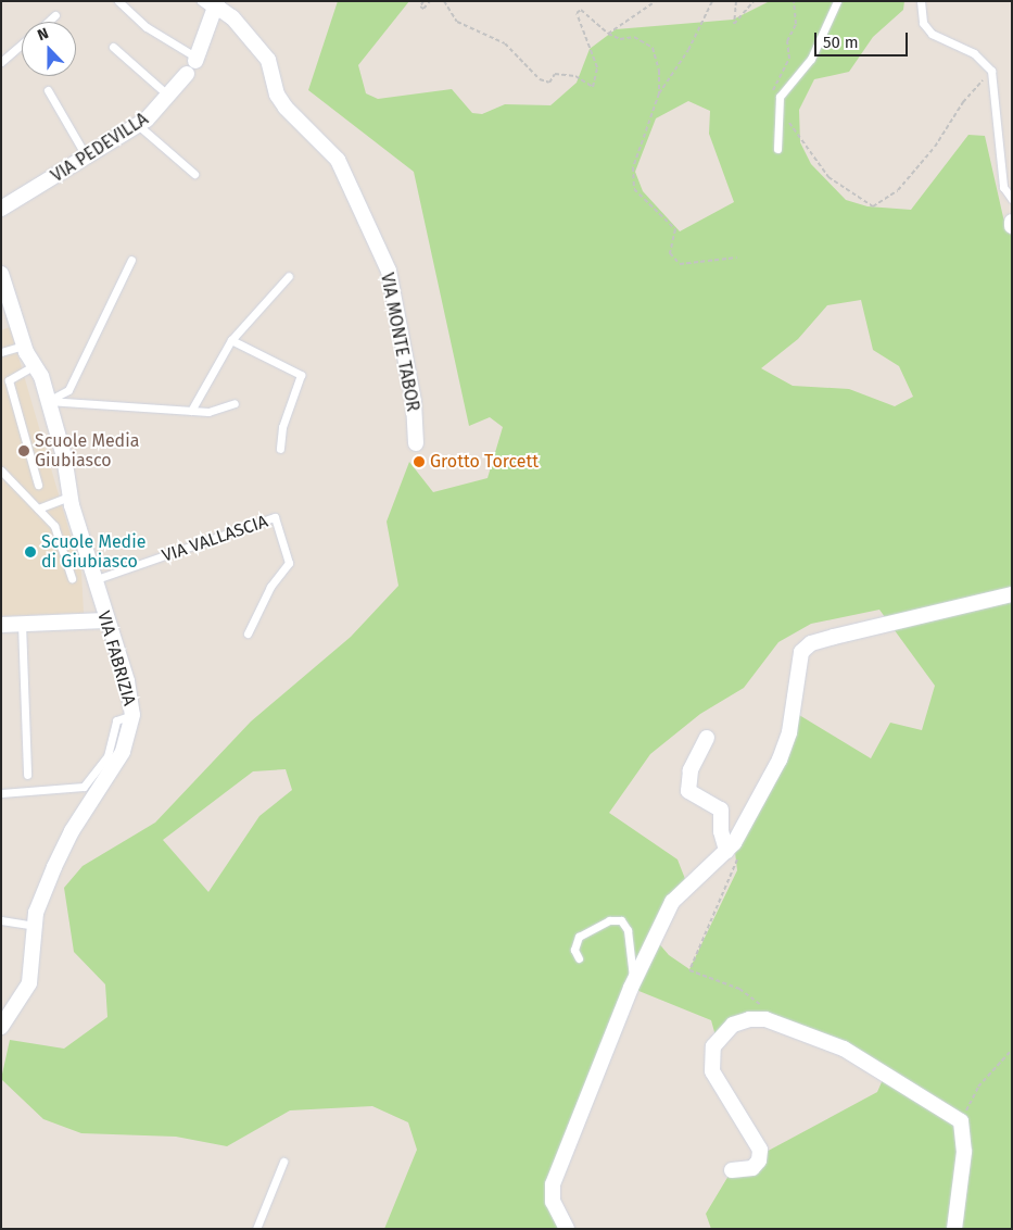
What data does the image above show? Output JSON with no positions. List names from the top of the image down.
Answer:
{
  "streets": {
    "street": ["VIA PEDEVILLA", "VIA MONTE TABOR", "VIA FABRIZIA"],
    "lane": ["VIA VALLASCIA"]
  },
  "crossings": [
    ["VIA PEDEVILLA", "VIA MONTE TABOR"],
    ["VIA VALLASCIA", "VIA FABRIZIA"]
  ],
  "places": ["Scuole Media Giubiasco", "Grotto Torcett", "Scuole Medie di Giubiasco"],
  "scale_bar": "50 m",
  "north": "top"
}
